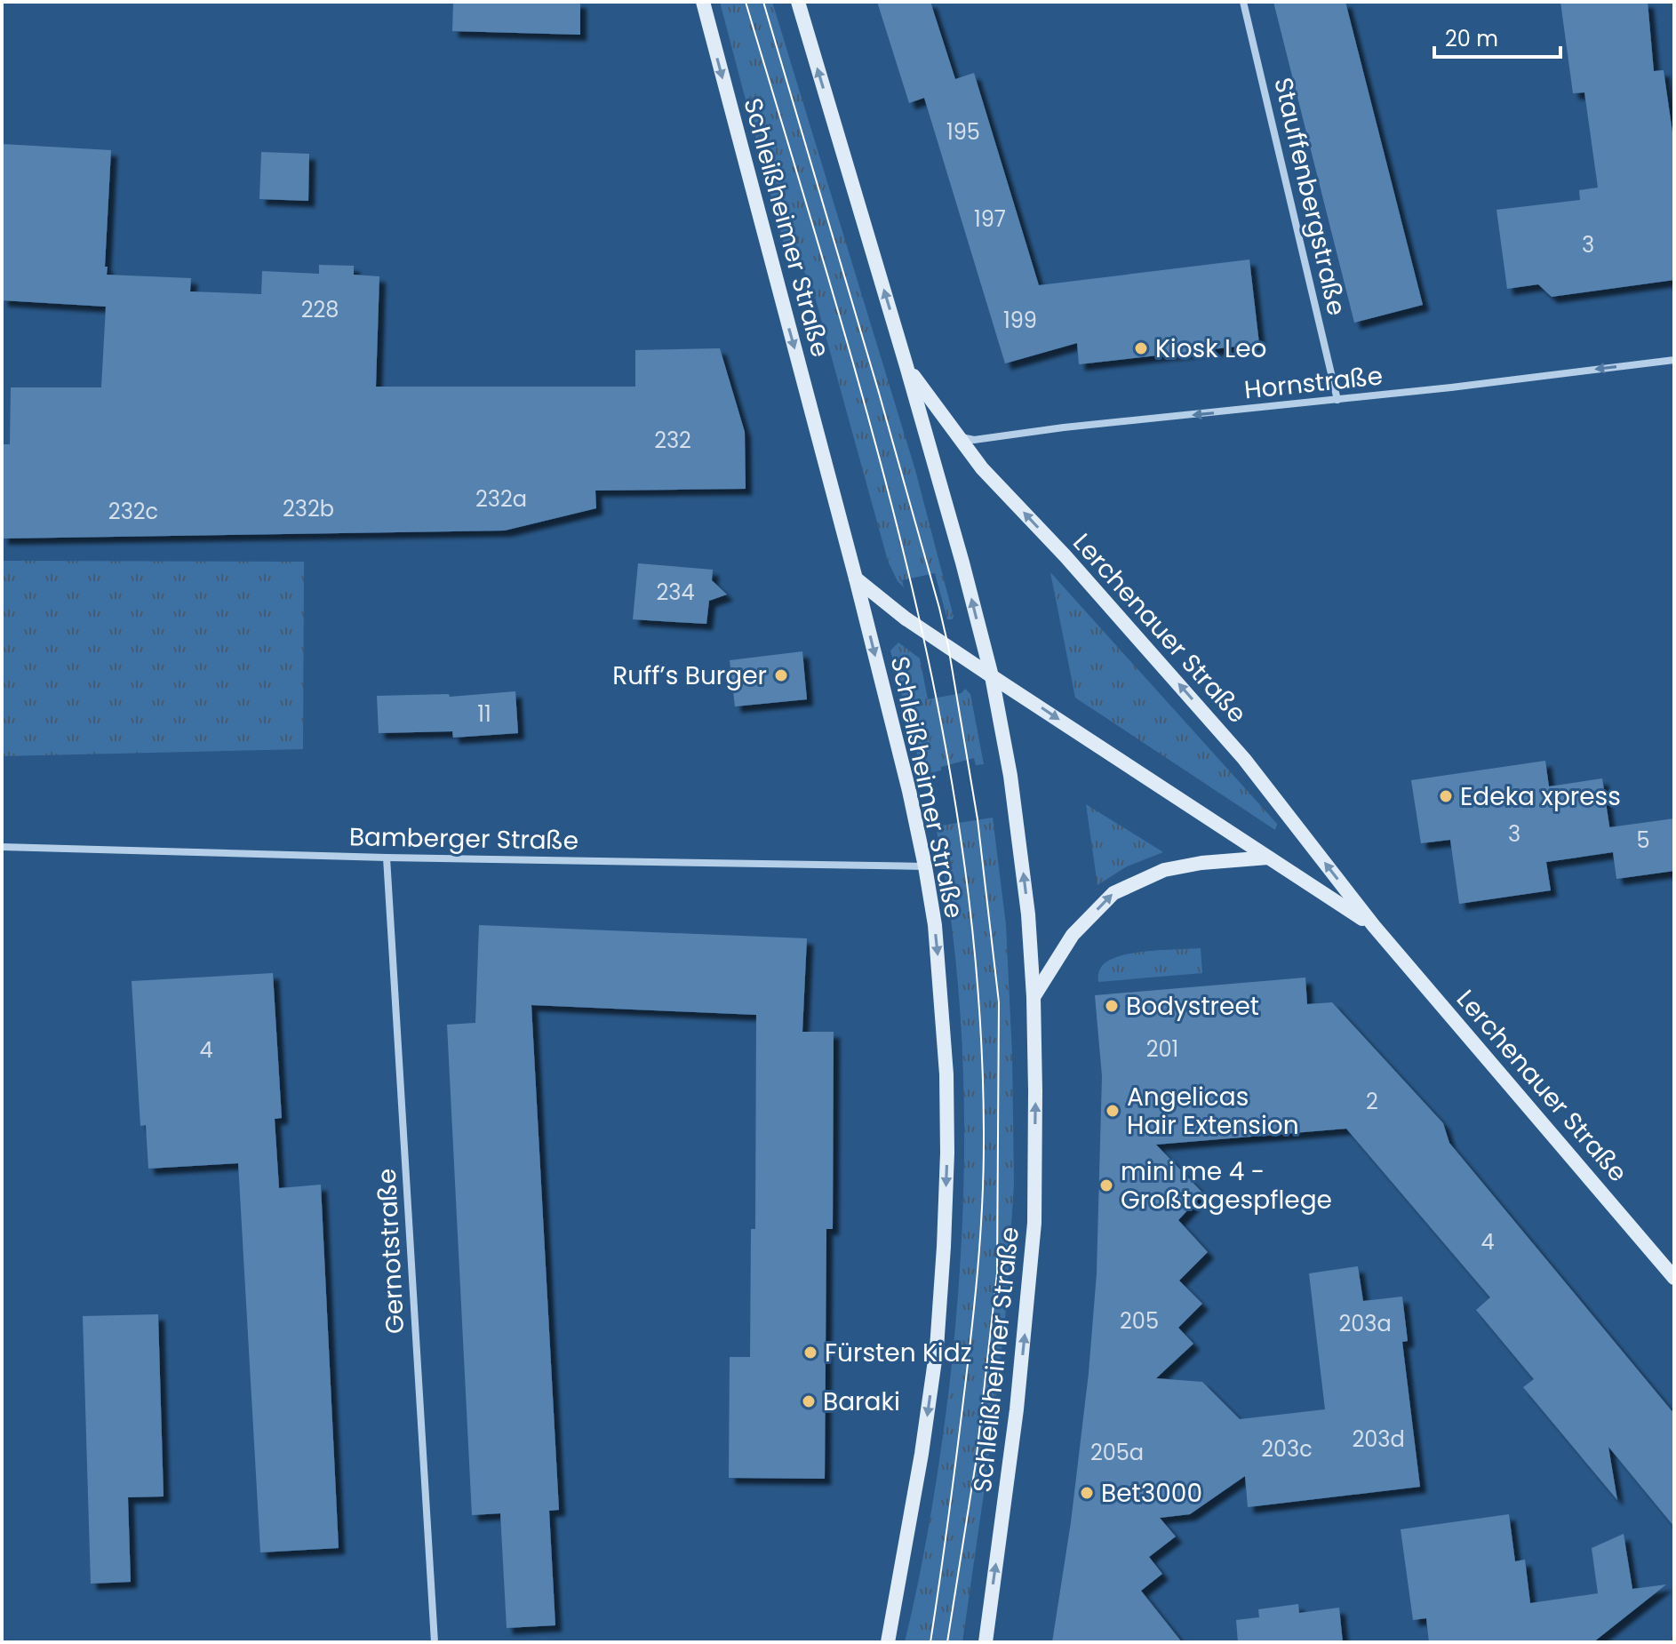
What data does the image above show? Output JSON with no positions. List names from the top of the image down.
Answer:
{
  "streets": {
    "main road": ["Schleißheimer Straße", "Lerchenauer Straße"],
    "street": [
      "Stauffenbergstraße",
      "Hornstraße",
      "Bamberger Straße",
      "Gernotstraße"
    ]
  },
  "crossings": [
    ["Stauffenbergstraße", "Hornstraße"],
    ["Schleißheimer Straße", "Lerchenauer Straße"],
    ["Schleißheimer Straße", "Bamberger Straße"],
    ["Hornstraße", "Lerchenauer Straße"],
    ["Bamberger Straße", "Gernotstraße"]
  ],
  "one_way": ["Hornstraße"],
  "places": [
    "Kiosk Leo",
    "Ruff’s Burger",
    "Edeka xpress",
    "Bodystreet",
    "Angelicas Hair Extension",
    "mini me 4 - Großtagespflege",
    "Fürsten Kidz",
    "Baraki",
    "Bet3000"
  ],
  "house_numbers": [
    "195",
    "197",
    "3",
    "228",
    "199",
    "232",
    "232a",
    "232b",
    "232c",
    "234",
    "11",
    "3",
    "5",
    "201",
    "4",
    "2",
    "4",
    "205",
    "203a",
    "203d",
    "203c",
    "205a"
  ],
  "scale_bar": "20 m"
}
